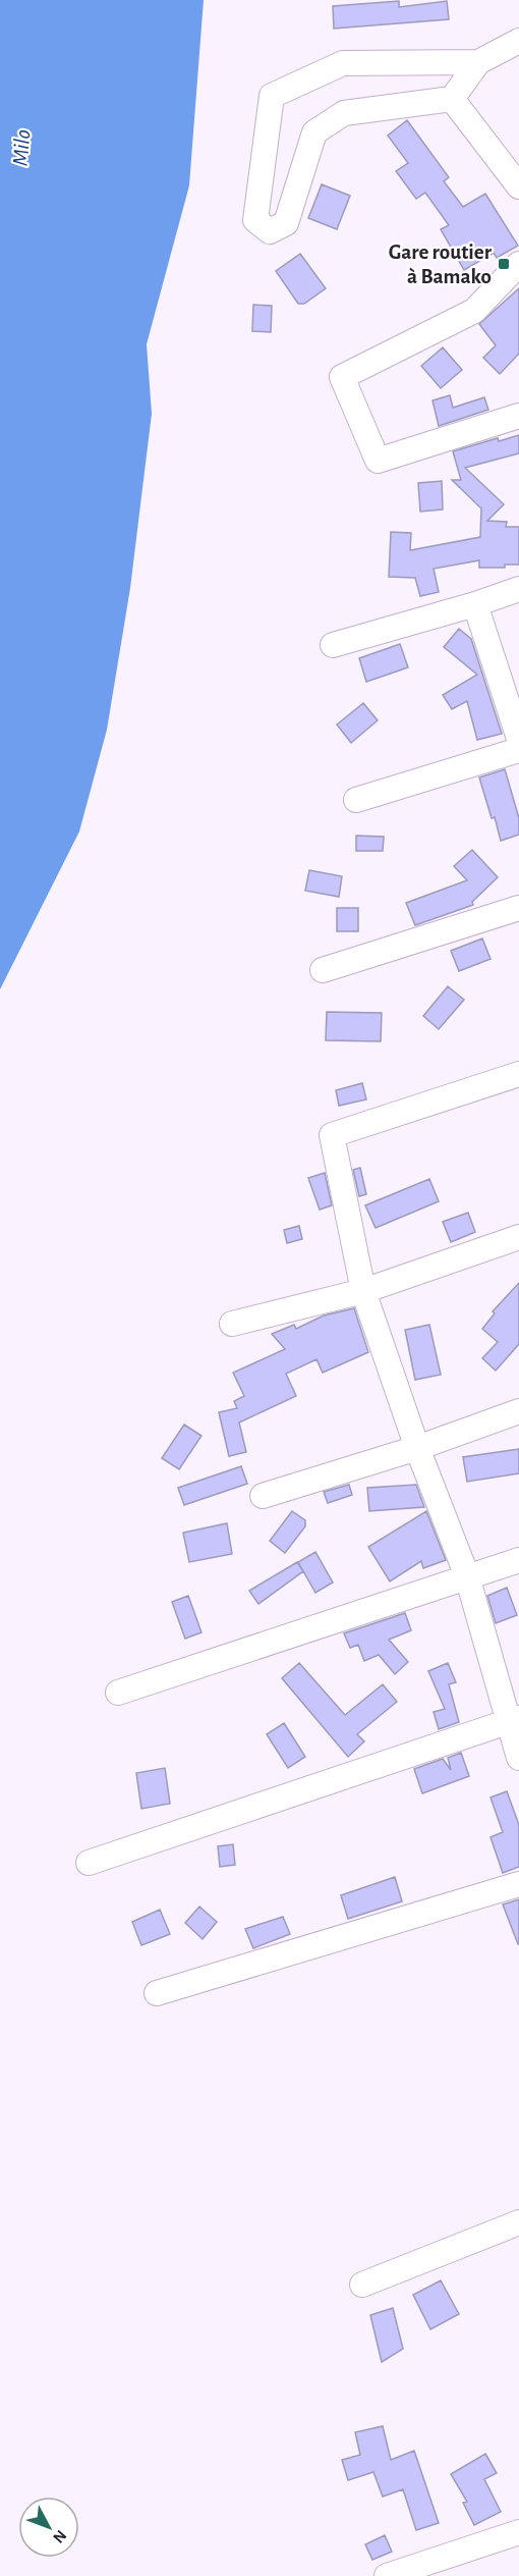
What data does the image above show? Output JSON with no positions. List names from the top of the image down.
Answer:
{
  "water": ["Milo"],
  "places": {
    "transit": ["Gare routier à Bamako"]
  },
  "north": "bottom right"
}
